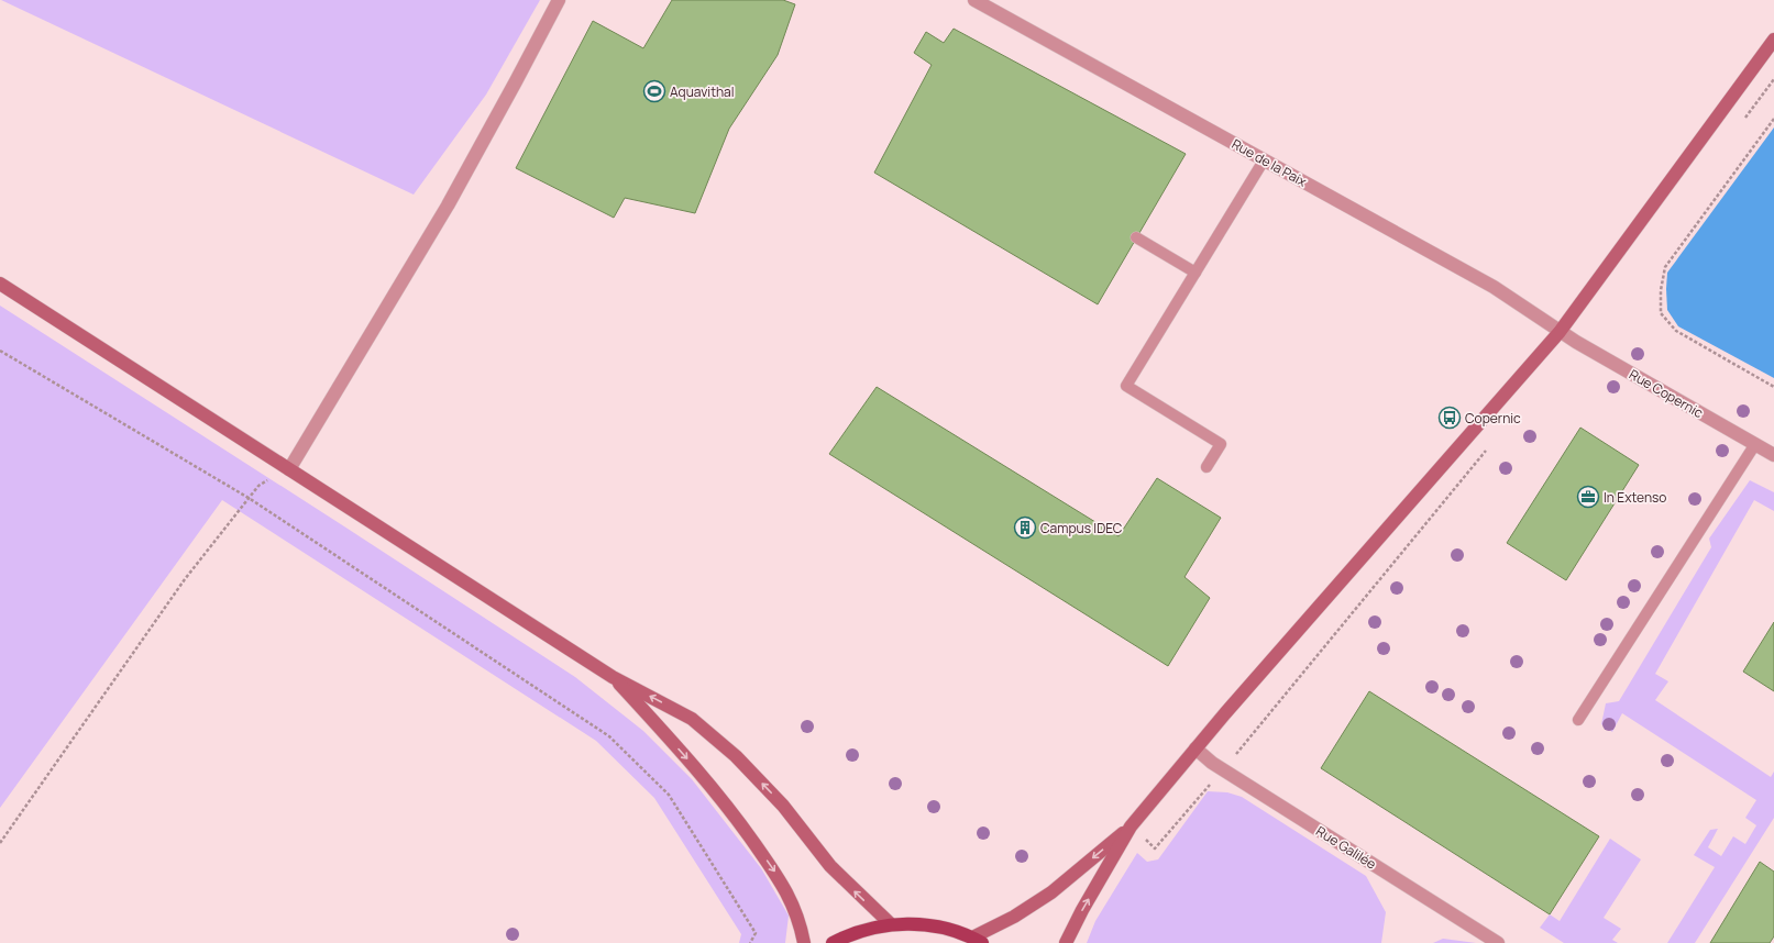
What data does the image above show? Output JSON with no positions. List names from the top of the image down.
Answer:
{
  "streets": {
    "street": ["Rue de la Paix", "Rue Copernic", "Rue Galilée"]
  },
  "crossings": [
    ["Rue de la Paix", "Rue Copernic"]
  ],
  "places": {
    "sports": ["Aquavithal"],
    "bus stop": ["Copernic"],
    "office": ["In Extenso"],
    "building": ["Campus IDEC"]
  }
}
